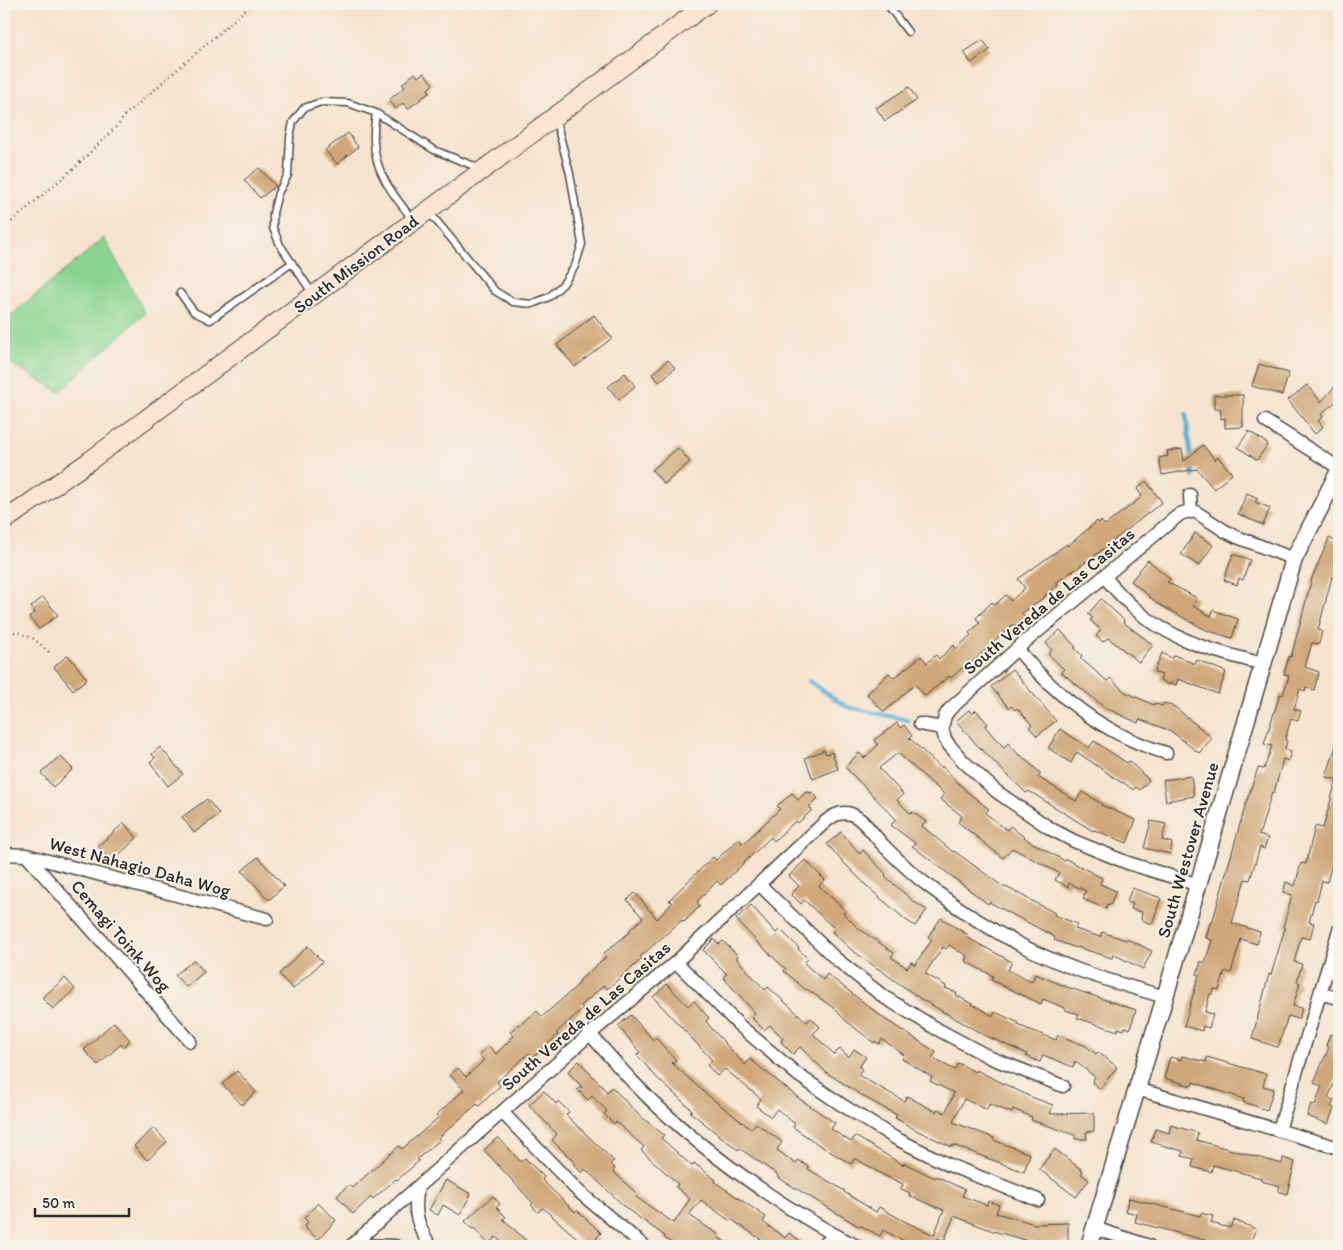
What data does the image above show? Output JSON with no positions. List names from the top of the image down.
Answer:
{
  "streets": {
    "main road": ["South Mission Road"],
    "street": [
      "South Vereda de Las Casitas",
      "South Westover Avenue",
      "West Nahagio Daha Wog",
      "Cemagi Toink Wog"
    ]
  },
  "crossings": [
    ["South Vereda de Las Casitas", "South Westover Avenue"],
    ["West Nahagio Daha Wog", "Cemagi Toink Wog"]
  ],
  "scale_bar": "50 m"
}
